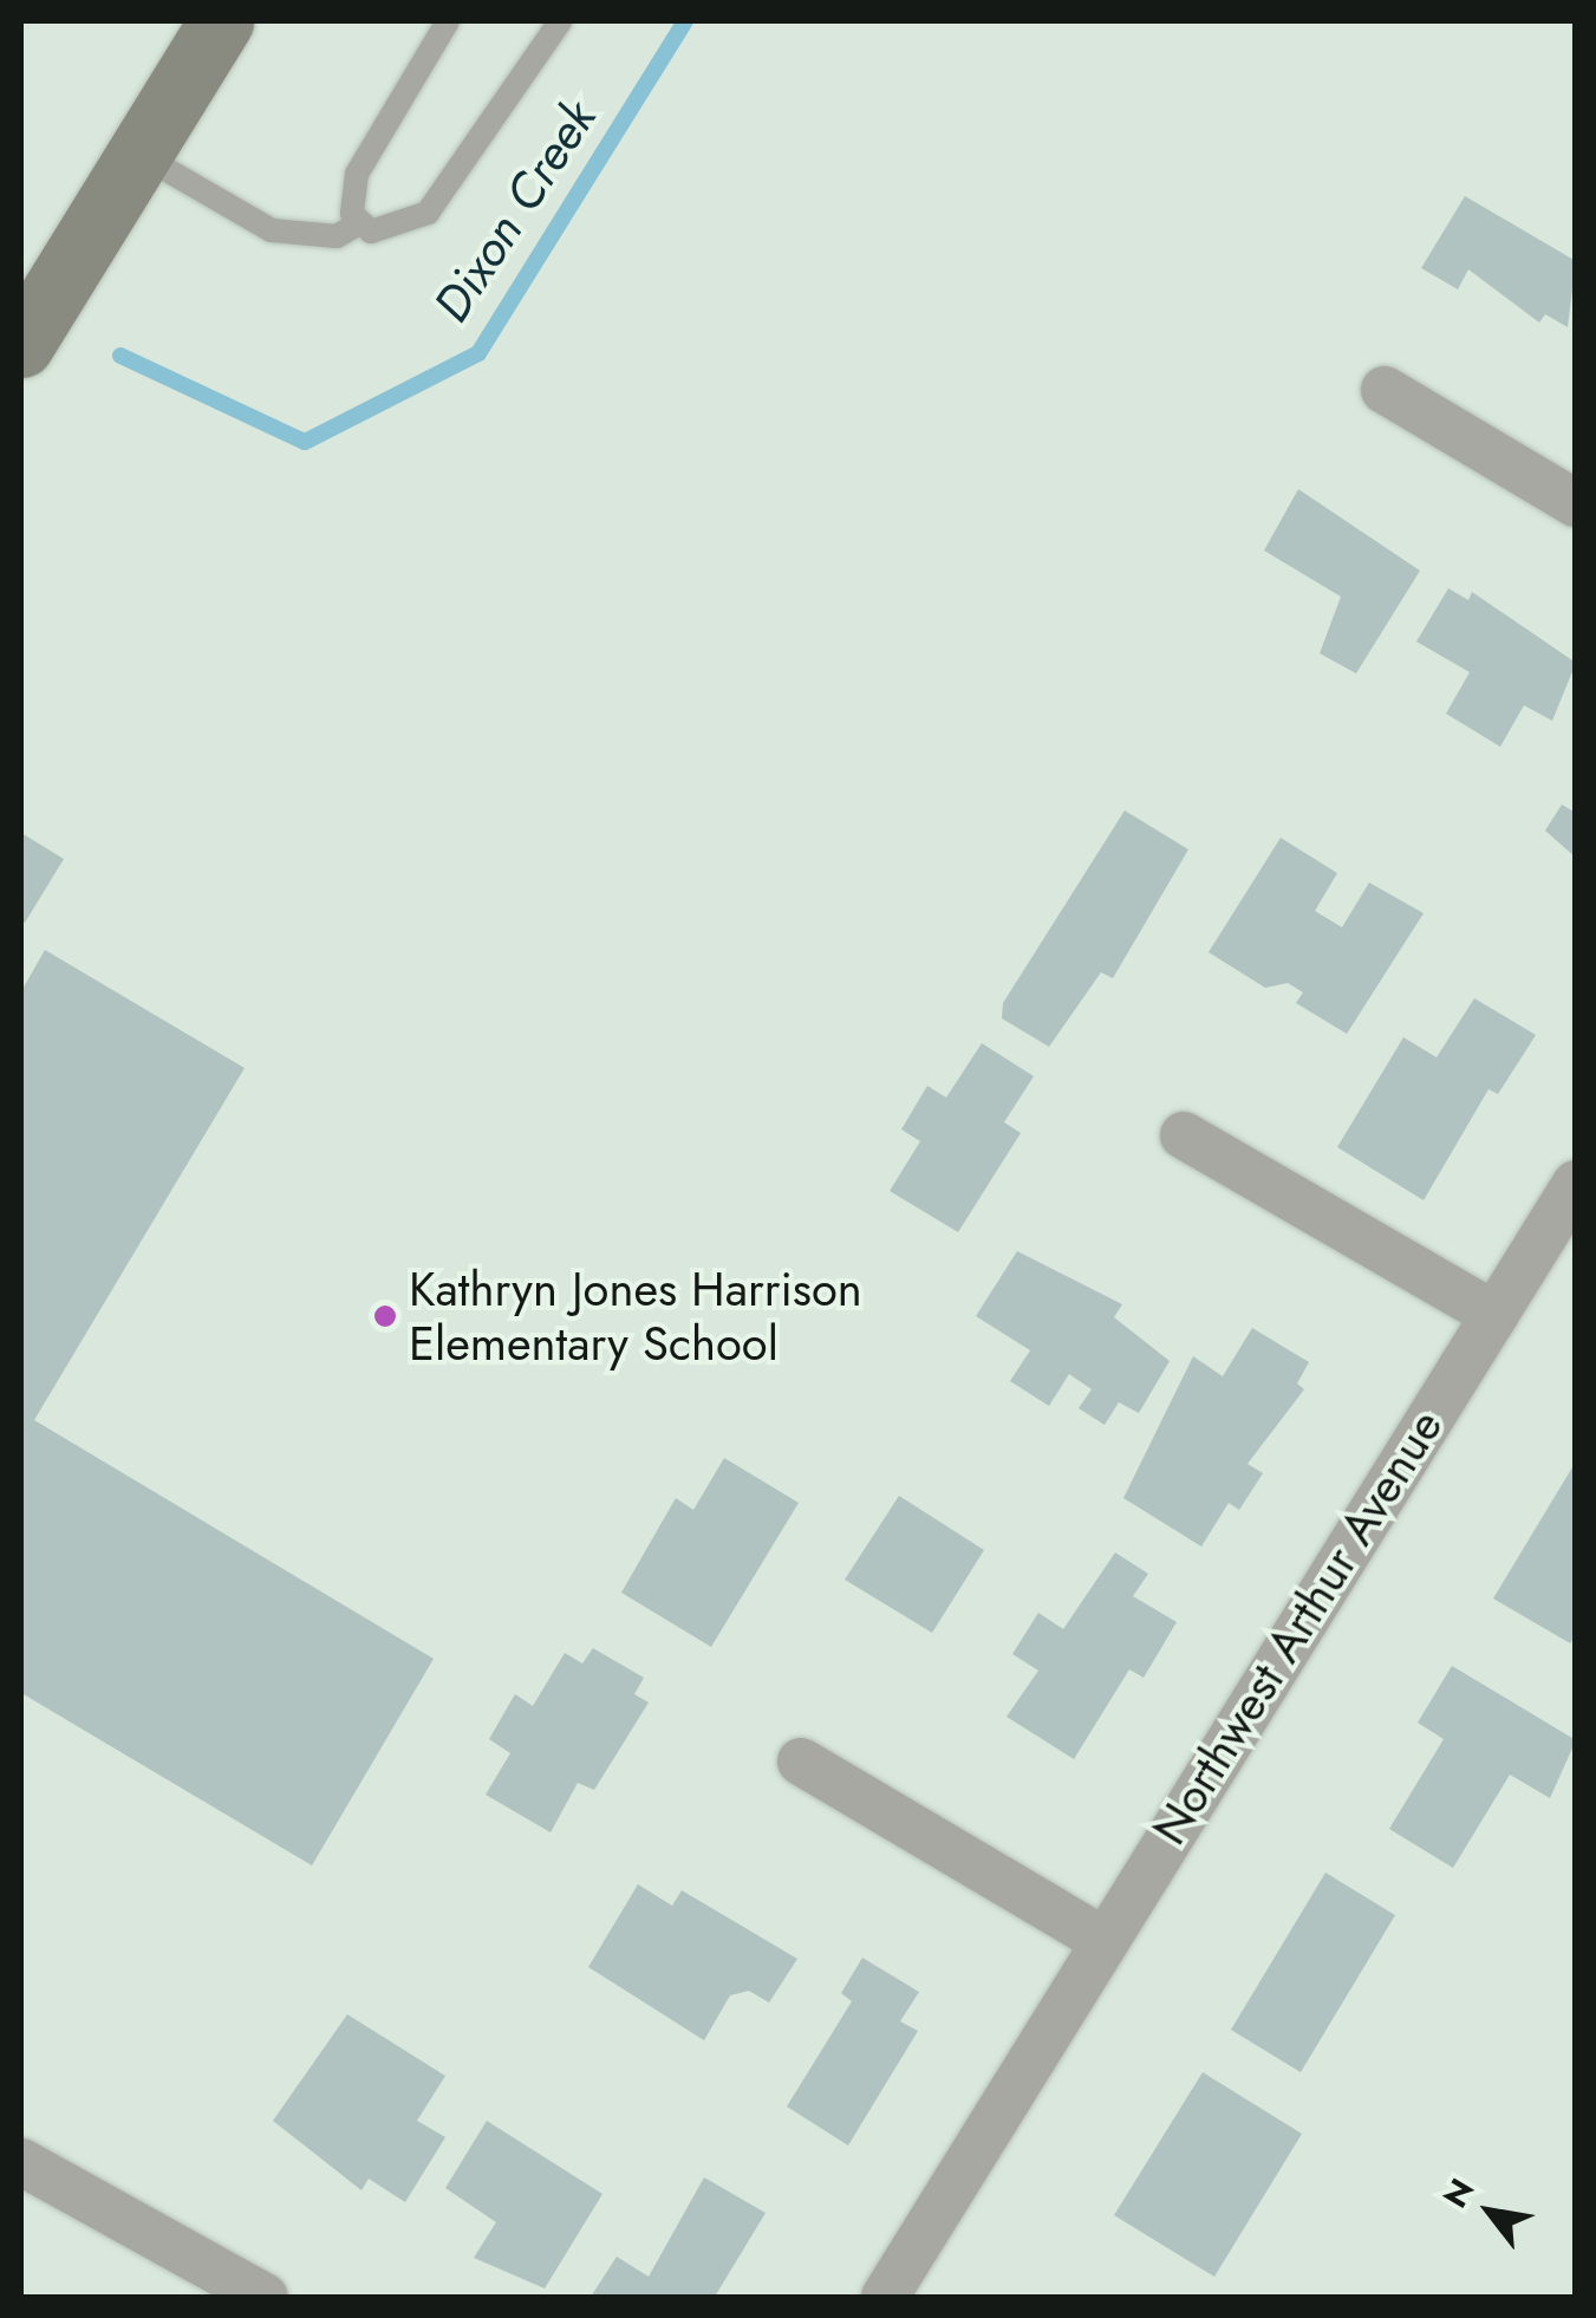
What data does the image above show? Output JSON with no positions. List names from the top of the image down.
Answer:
{
  "streets": {
    "street": ["Northwest Arthur Avenue"]
  },
  "water": ["Dixon Creek"],
  "places": ["Kathryn Jones Harrison Elementary School"],
  "north": "top left"
}
